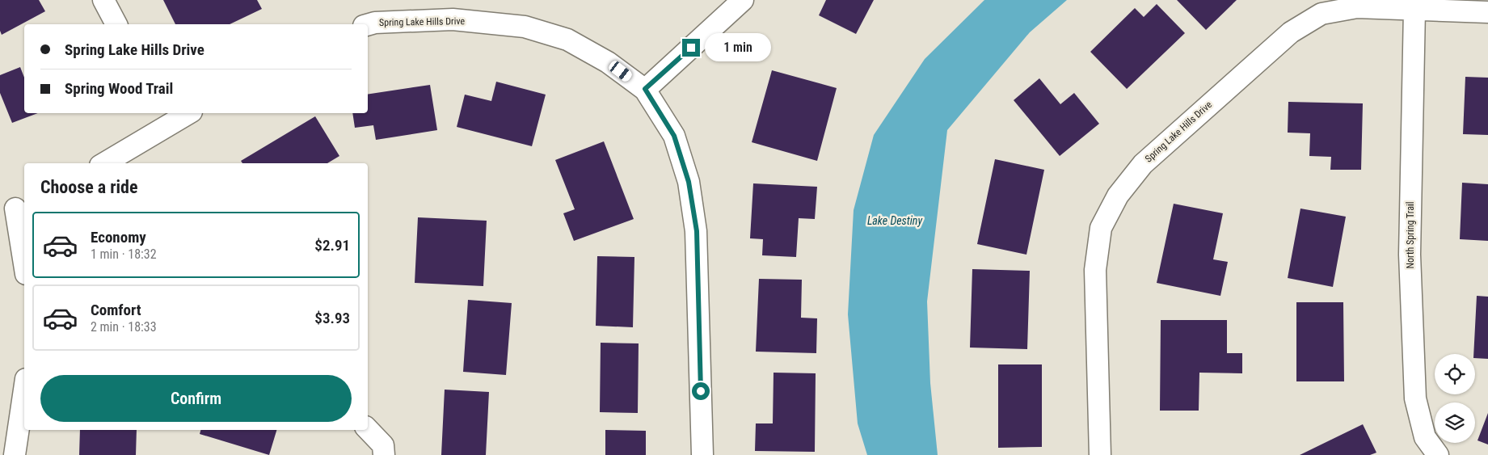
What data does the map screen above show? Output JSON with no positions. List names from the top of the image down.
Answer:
{
  "streets": {
    "street": ["Spring Lake Hills Drive", "North Spring Trail"]
  },
  "crossings": [
    ["Spring Lake Hills Drive", "North Spring Trail"]
  ],
  "water": ["Lake Destiny"],
  "page": {
    "banner": ["Spring Lake Hills Drive", "Spring Wood Trail"],
    "bubble": "1 min",
    "heading": "Choose a ride",
    "list": [
      {
        "name": "Economy",
        "note": "1 min · 18:32",
        "value": "$2.91"
      },
      {
        "name": "Comfort",
        "note": "2 min · 18:33",
        "value": "$3.93"
      }
    ],
    "buttons": "Confirm"
  }
}
